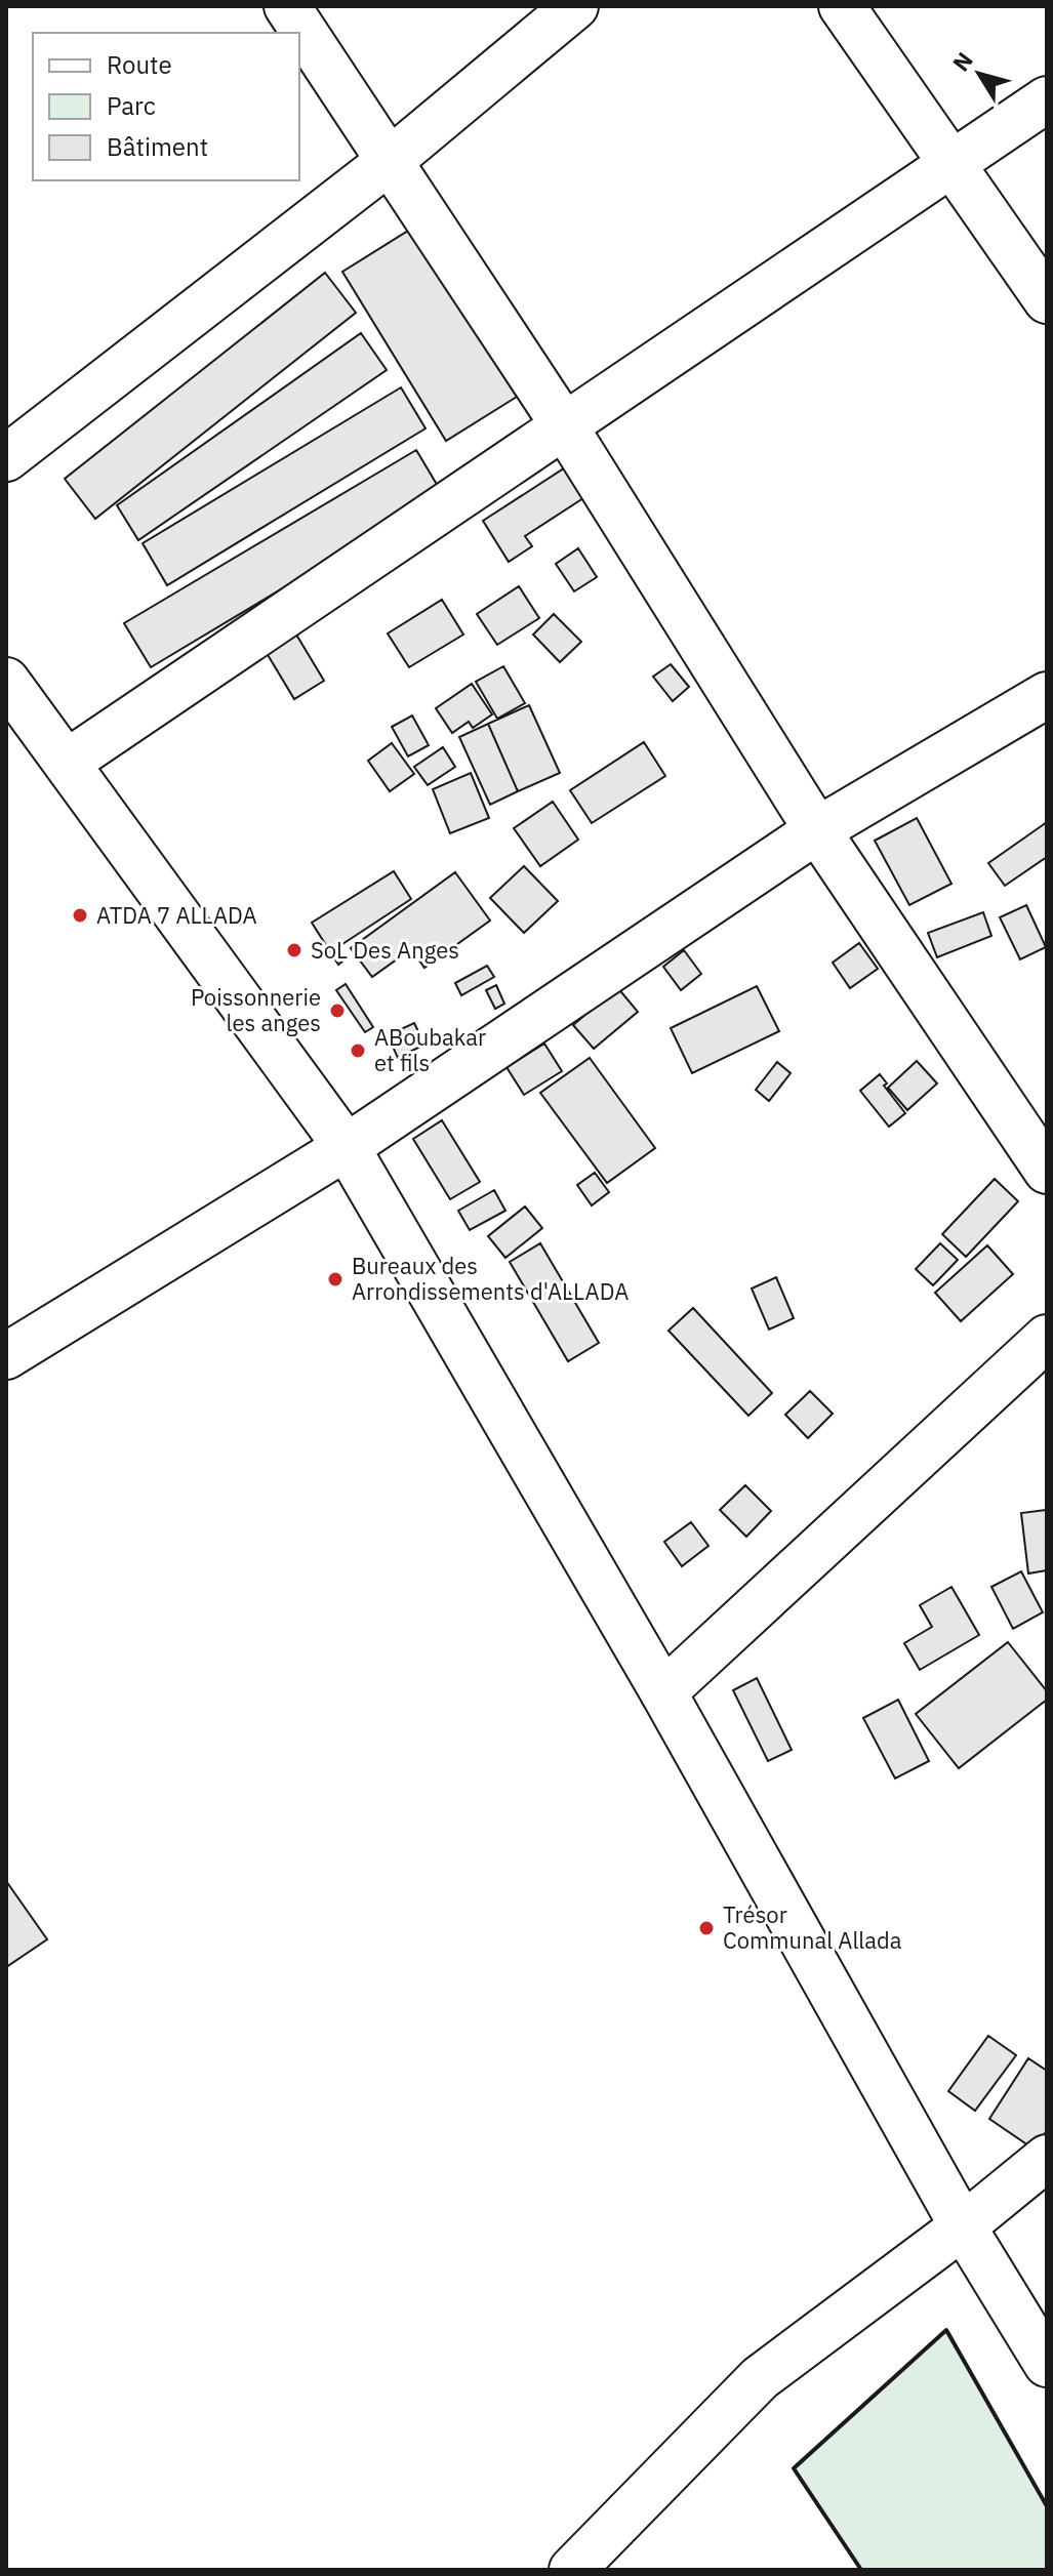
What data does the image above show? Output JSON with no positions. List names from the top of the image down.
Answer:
{
  "places": [
    "ATDA 7 ALLADA",
    "SoL Des Anges",
    "Poissonnerie les anges",
    "ABoubakar et fils",
    "Bureaux des Arrondissements d'ALLADA",
    "Trésor Communal Allada"
  ],
  "legend": ["Route", "Parc", "Bâtiment"],
  "north": "top left"
}
